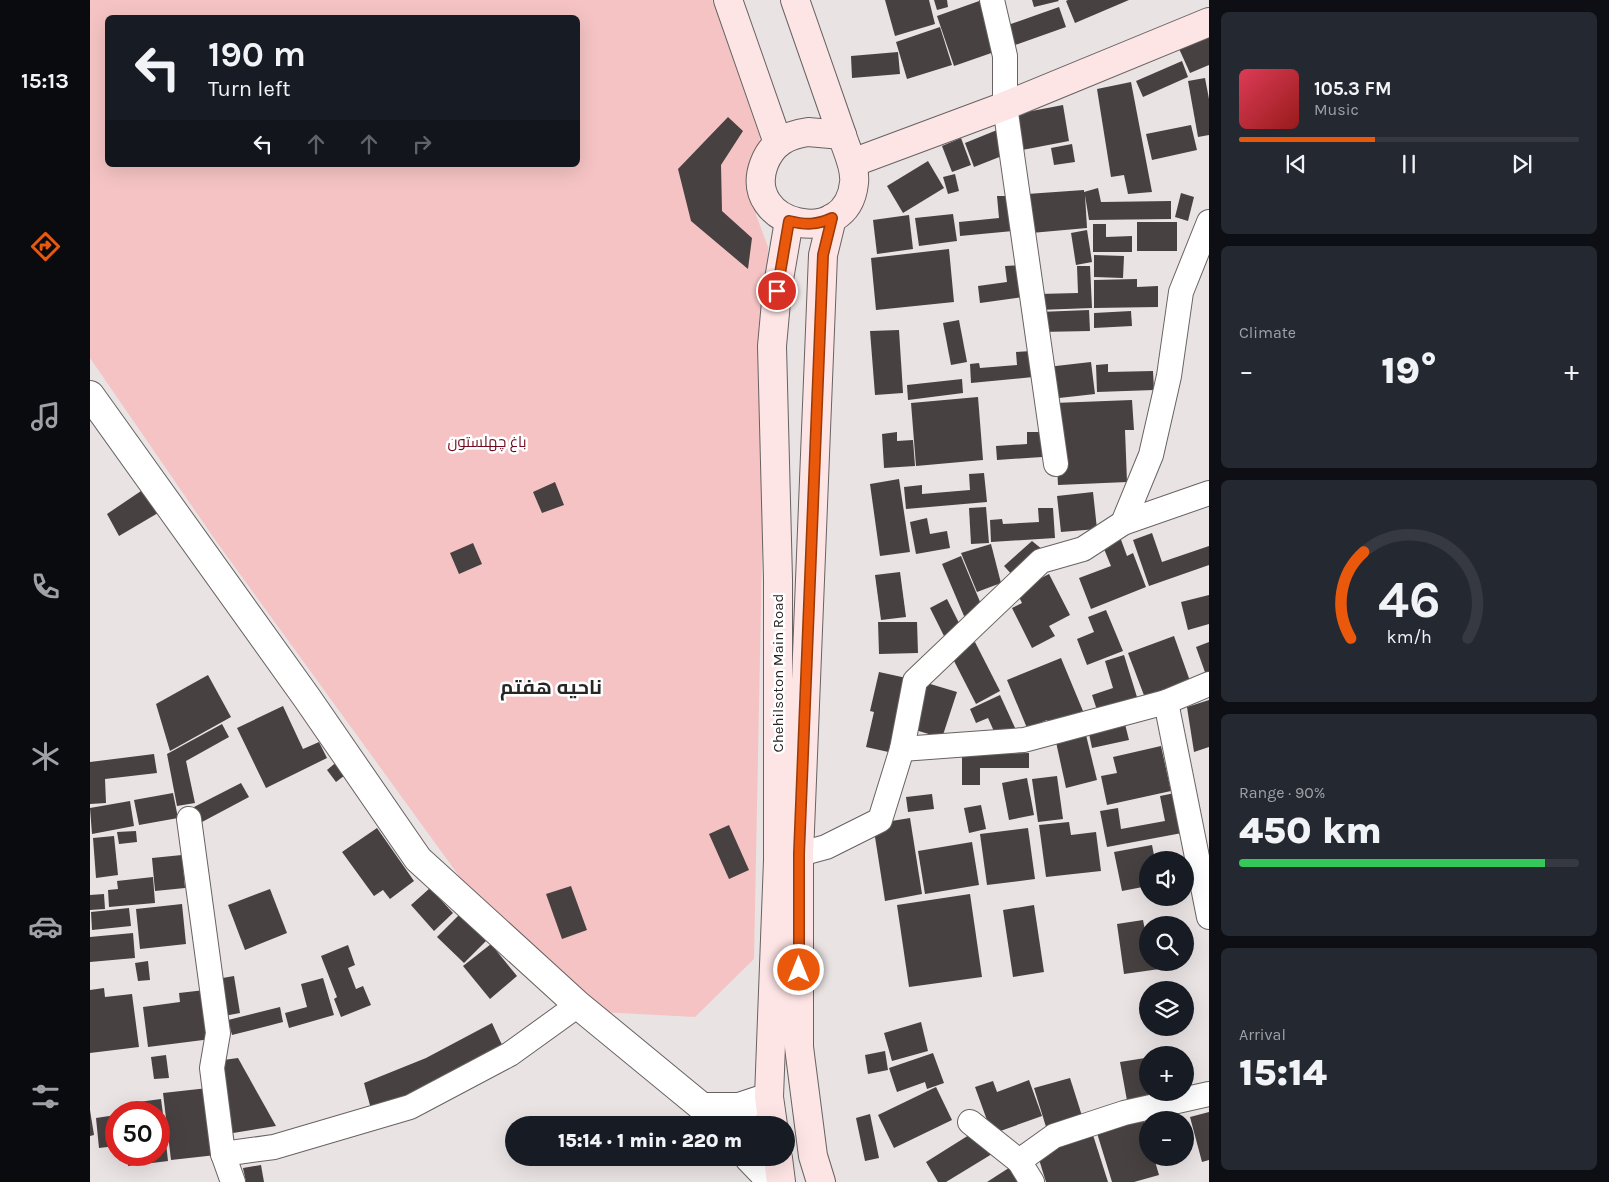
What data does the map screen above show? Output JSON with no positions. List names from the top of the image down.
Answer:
{
  "streets": {
    "main road": ["Chehilsoton Main Road"]
  },
  "districts": ["ناحیه هفتم"],
  "parks": ["باغ چهلستون"],
  "page": {
    "tabs": "15:13",
    "turn": ["190 m", "Turn left"],
    "song": ["105.3 FM", "Music"],
    "tile": [
      "Climate",
      ["Range · 90%", "450 km"],
      ["Arrival", "15:14"]
    ],
    "heat": ["−", "19°", "+"],
    "map_buttons": ["+", "−"],
    "limit": "50",
    "trip": "15:14 · 1 min · 220 m",
    "gauge": ["46", "km/h"]
  }
}
